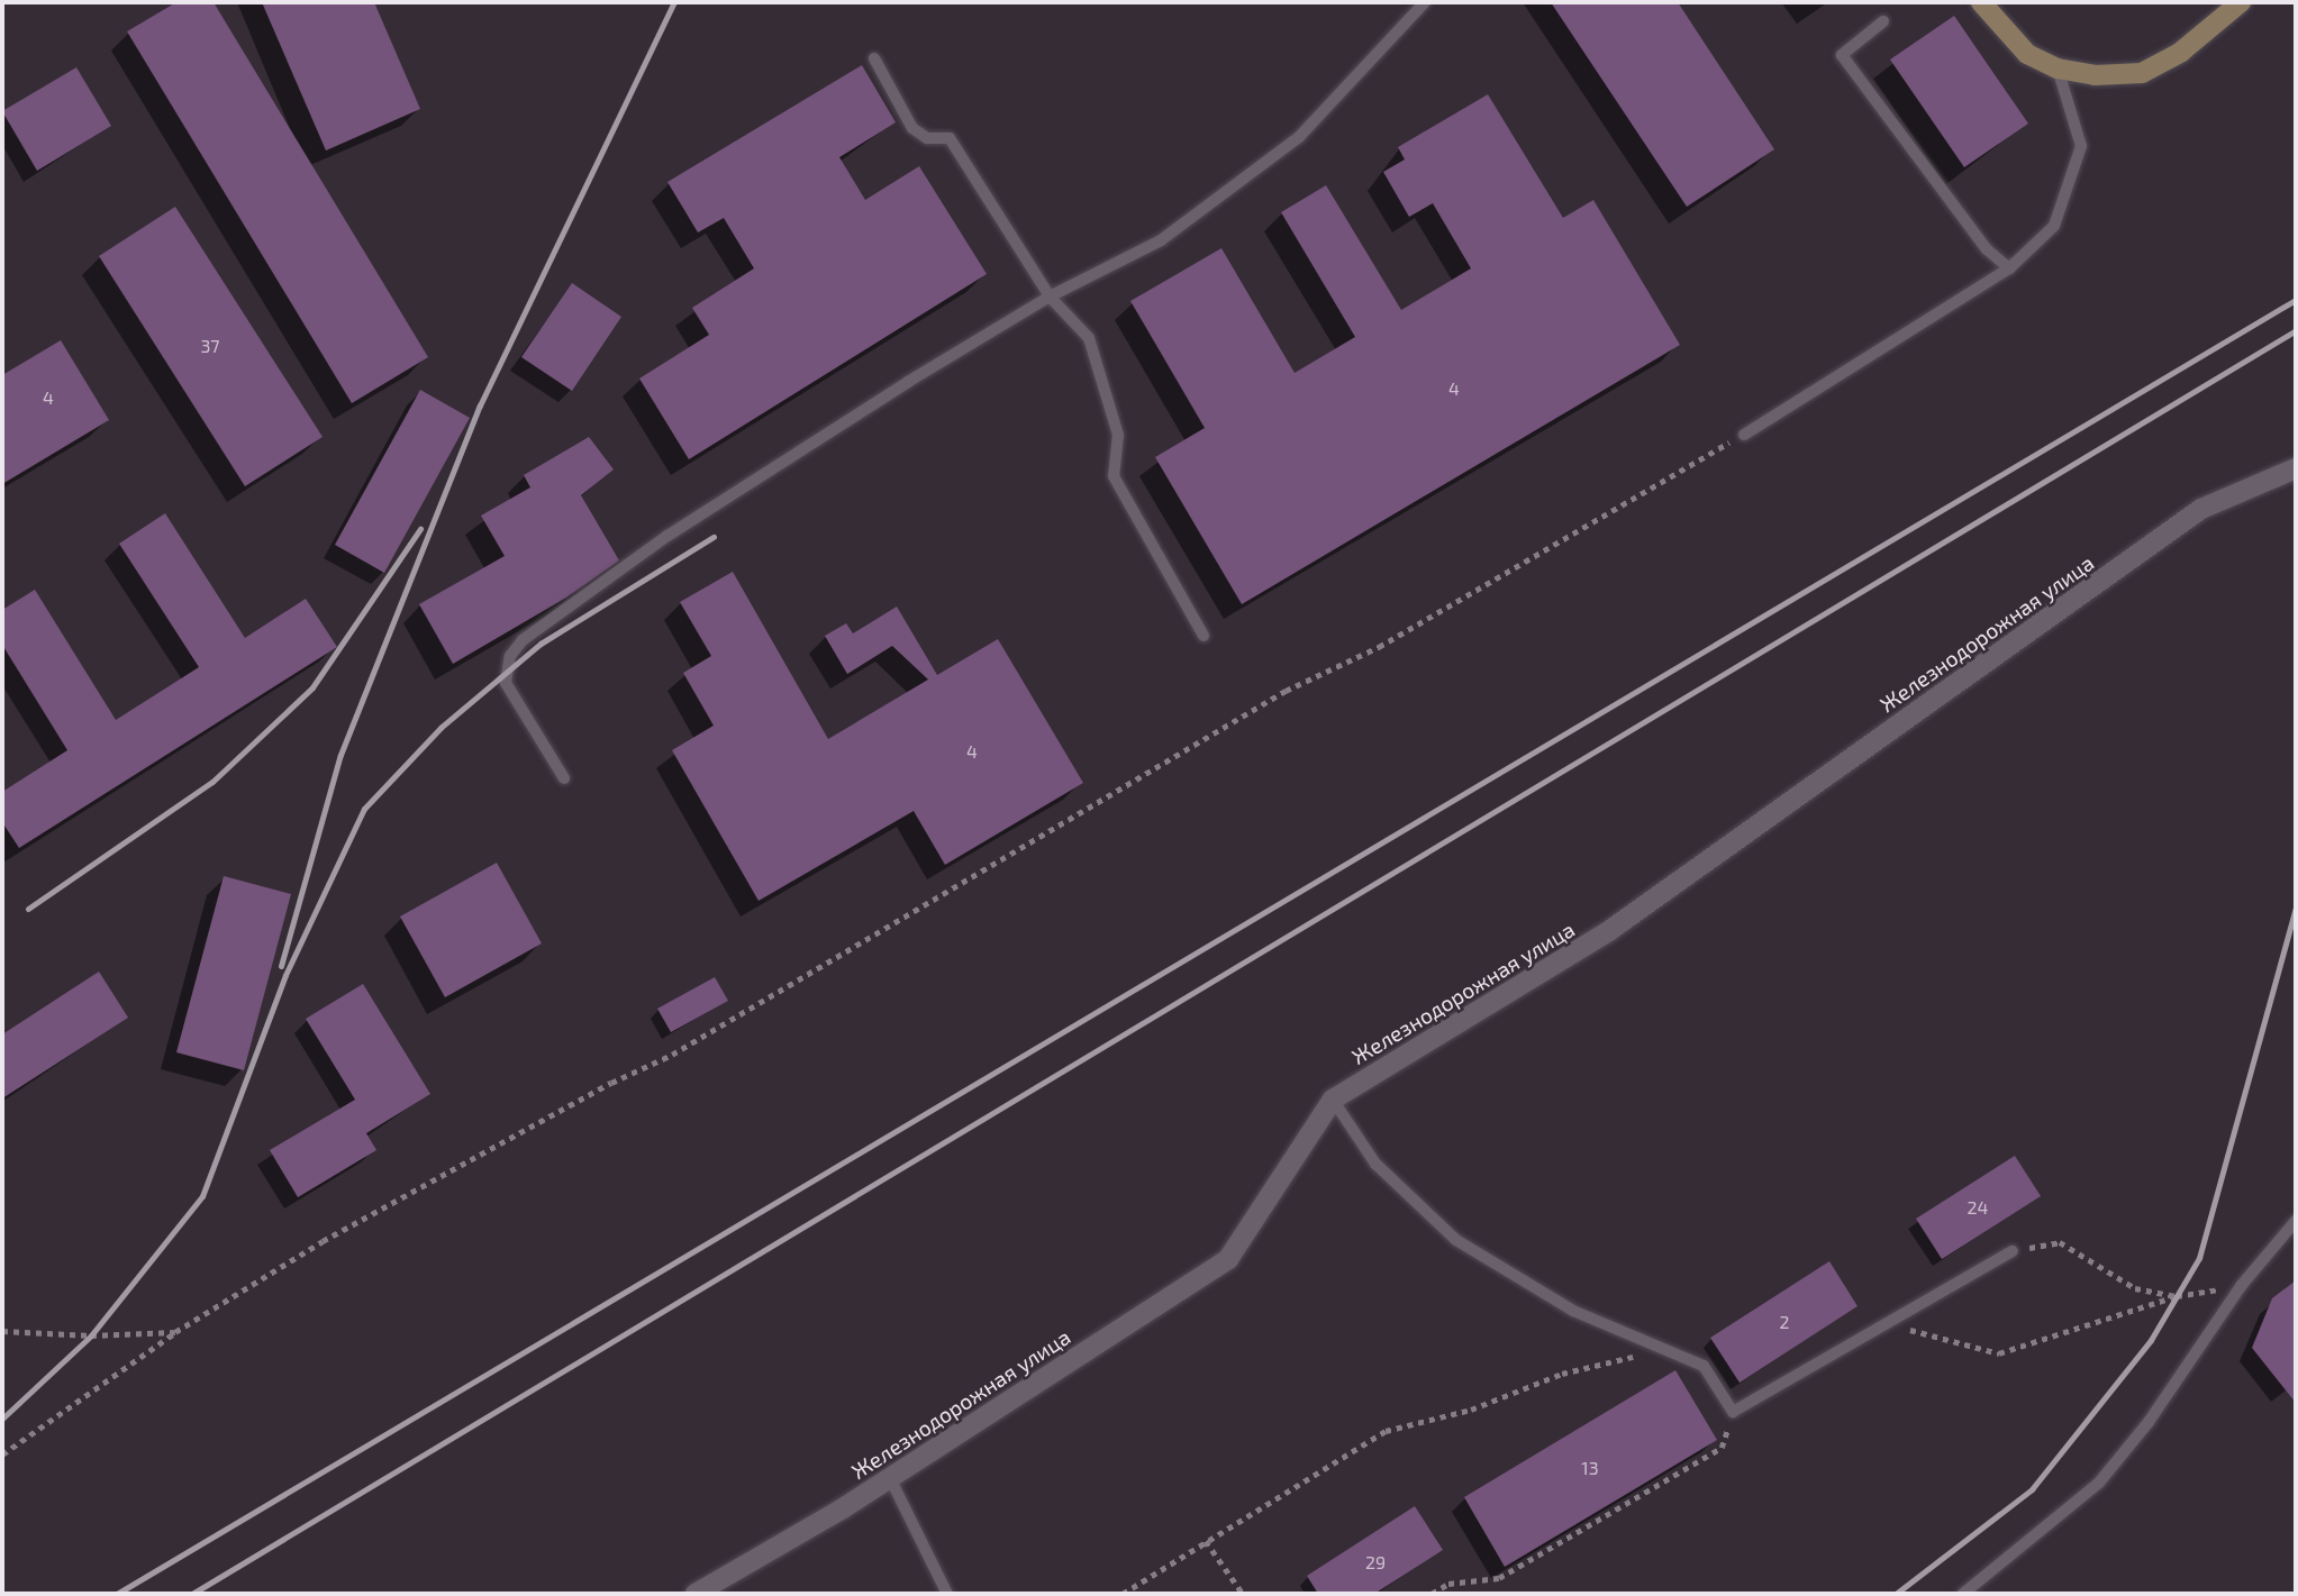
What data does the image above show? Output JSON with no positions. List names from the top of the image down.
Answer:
{
  "streets": {
    "street": ["Железнодорожная улица"]
  },
  "house_numbers": [
    "37",
    "4",
    "4",
    "4",
    "24",
    "2",
    "13",
    "29"
  ]
}
